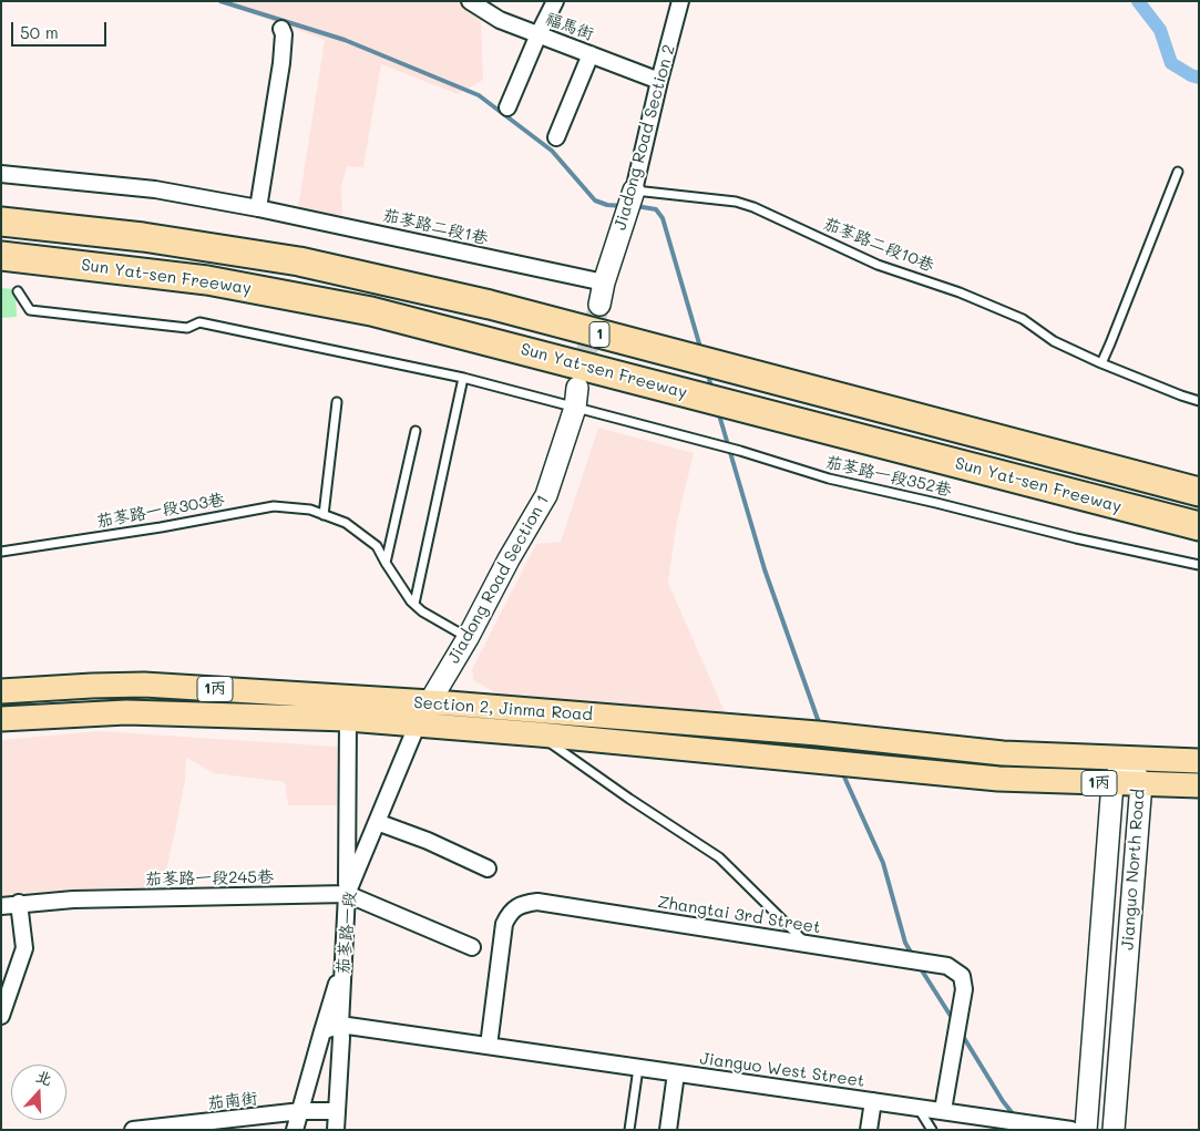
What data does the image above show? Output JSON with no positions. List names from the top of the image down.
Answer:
{
  "streets": {
    "highway": ["Sun Yat-sen Freeway", "1"],
    "main road": ["1丙", "Section 2, Jinma Road"],
    "street": [
      "福馬街",
      "Jiadong Road Section 2",
      "茄苳路二段1巷",
      "Jiadong Road Section 1",
      "Jianguo North Road",
      "茄苳路一段245巷",
      "Zhangtai 3rd Street",
      "茄苳路一段",
      "Jianguo West Street",
      "茄南街"
    ],
    "lane": ["茄苳路二段10巷", "茄苳路一段352巷", "茄苳路一段303巷"]
  },
  "crossings": [
    ["福馬街", "Jiadong Road Section 2"],
    ["Jiadong Road Section 2", "茄苳路二段1巷"],
    ["Jiadong Road Section 2", "茄苳路二段10巷"],
    ["茄苳路一段352巷", "Jiadong Road Section 1"],
    ["茄苳路一段303巷", "Jiadong Road Section 1"],
    ["Jiadong Road Section 1", "Section 2, Jinma Road"],
    ["Jiadong Road Section 1", "茄苳路一段"],
    ["1丙", "Section 2, Jinma Road"],
    ["1丙", "Jianguo North Road"],
    ["Section 2, Jinma Road", "Jianguo North Road"],
    ["Section 2, Jinma Road", "茄苳路一段"],
    ["茄苳路一段245巷", "茄苳路一段"],
    ["Zhangtai 3rd Street", "Jianguo West Street"],
    ["茄苳路一段", "Jianguo West Street"],
    ["茄苳路一段", "茄南街"]
  ],
  "scale_bar": "50 m",
  "north": "top"
}
